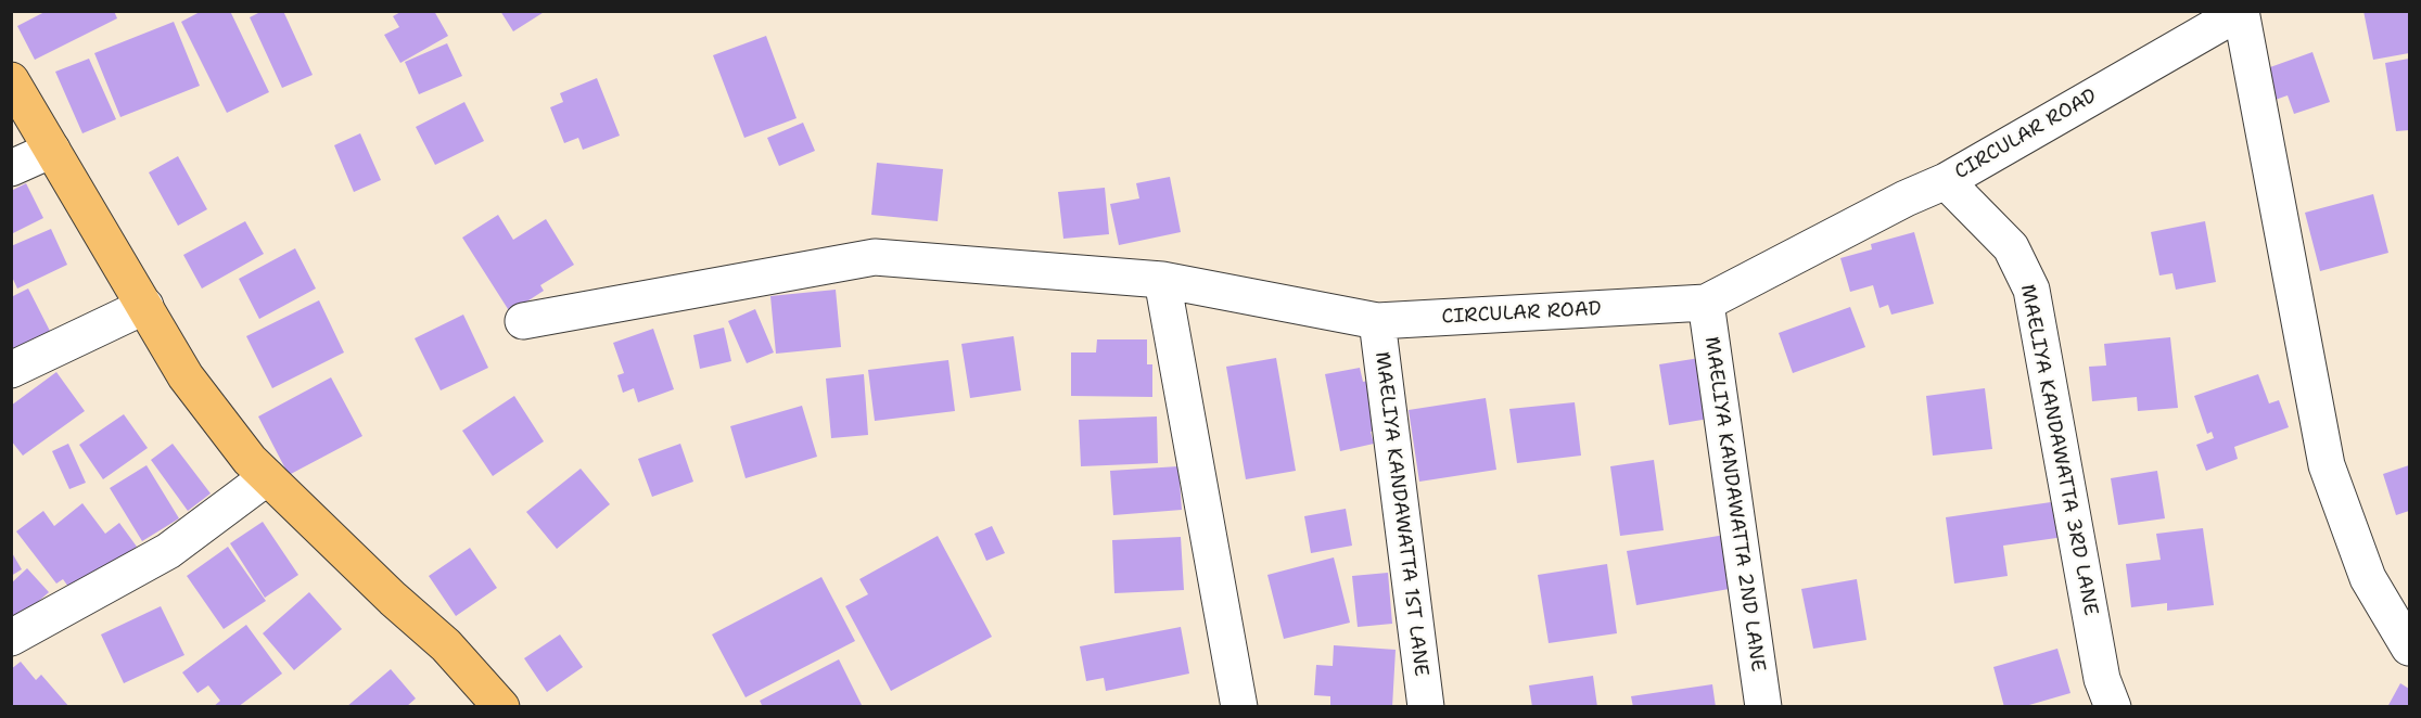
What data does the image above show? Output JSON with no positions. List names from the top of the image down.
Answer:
{
  "streets": {
    "street": [
      "CIRCULAR ROAD",
      "MAELIYA KANDAWATTA 3RD LANE",
      "MAELIYA KANDAWATTA 2ND LANE",
      "MAELIYA KANDAWATTA 1ST LANE"
    ]
  },
  "crossings": [
    ["CIRCULAR ROAD", "MAELIYA KANDAWATTA 3RD LANE"],
    ["CIRCULAR ROAD", "MAELIYA KANDAWATTA 2ND LANE"],
    ["CIRCULAR ROAD", "MAELIYA KANDAWATTA 1ST LANE"]
  ]
}
